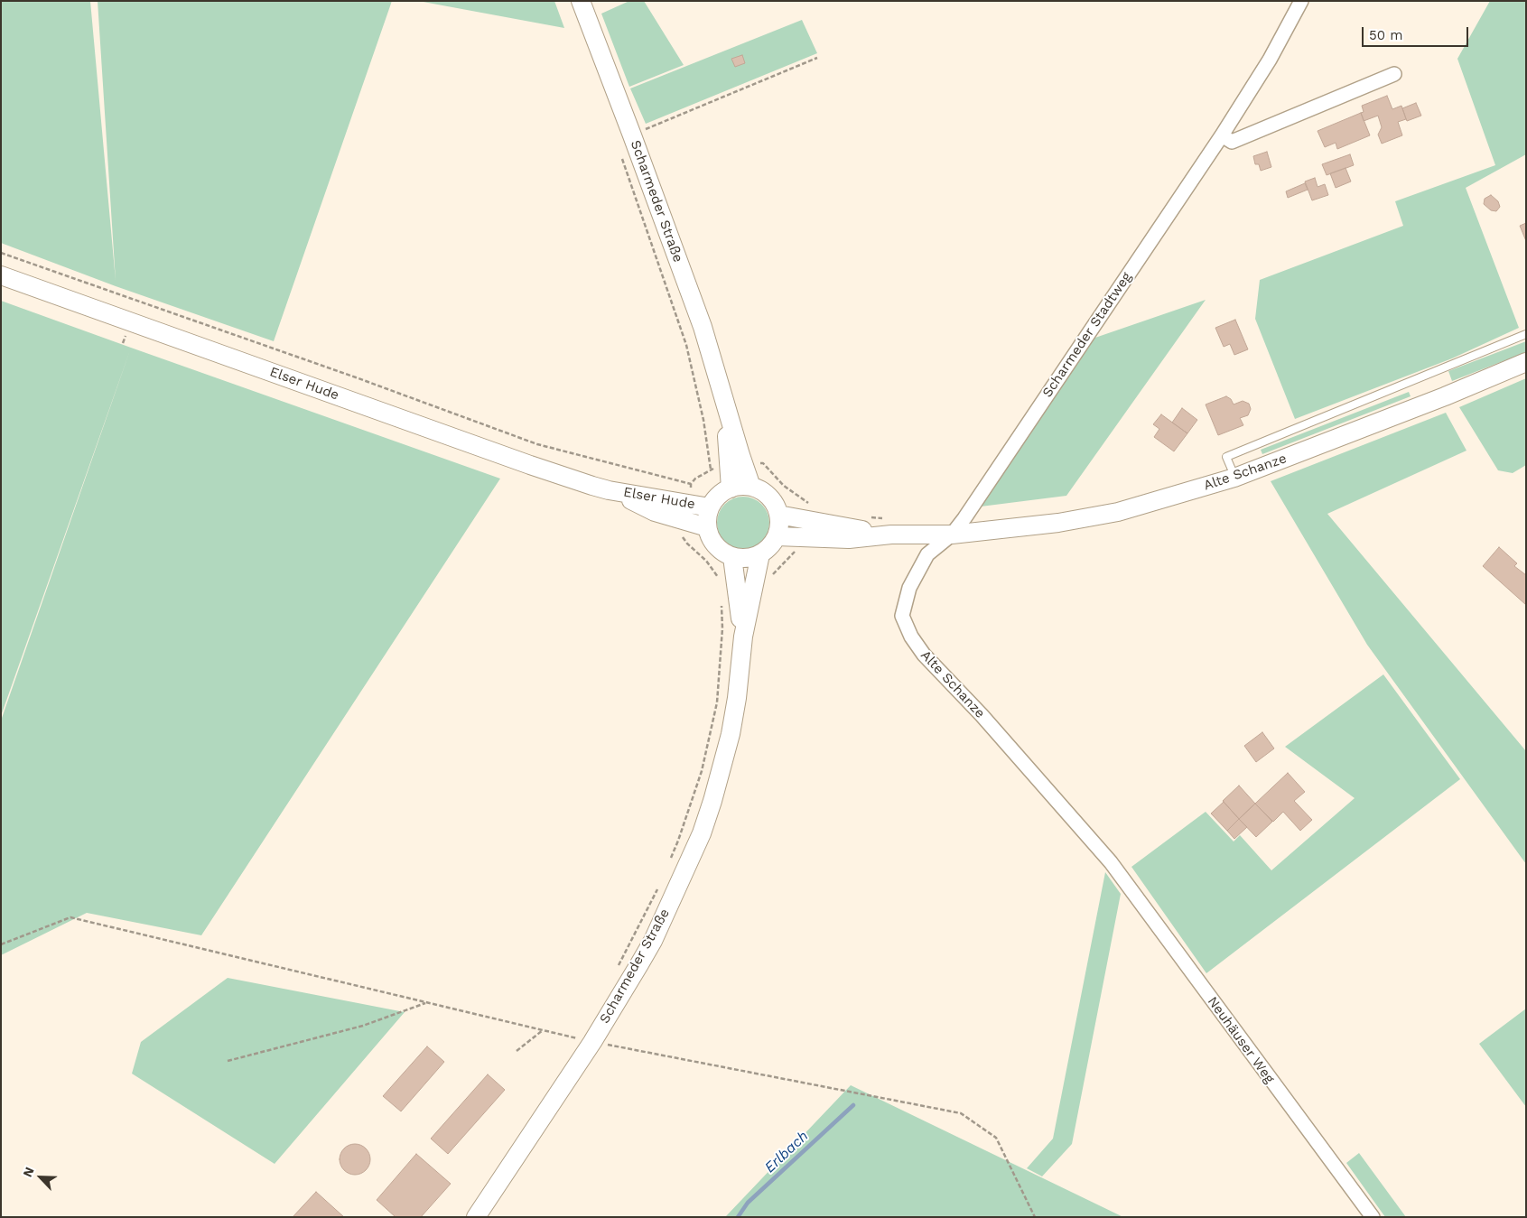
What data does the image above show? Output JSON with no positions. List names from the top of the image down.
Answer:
{
  "streets": {
    "street": [
      "Scharmeder Straße",
      "Scharmeder Stadtweg",
      "Elser Hude",
      "Alte Schanze",
      "Neuhäuser Weg"
    ]
  },
  "crossings": [
    ["Scharmeder Straße", "Elser Hude"],
    ["Scharmeder Straße", "Alte Schanze"],
    ["Scharmeder Stadtweg", "Alte Schanze"],
    ["Elser Hude", "Alte Schanze"],
    ["Alte Schanze", "Neuhäuser Weg"]
  ],
  "water": ["Erlbach"],
  "scale_bar": "50 m",
  "north": "top left"
}
